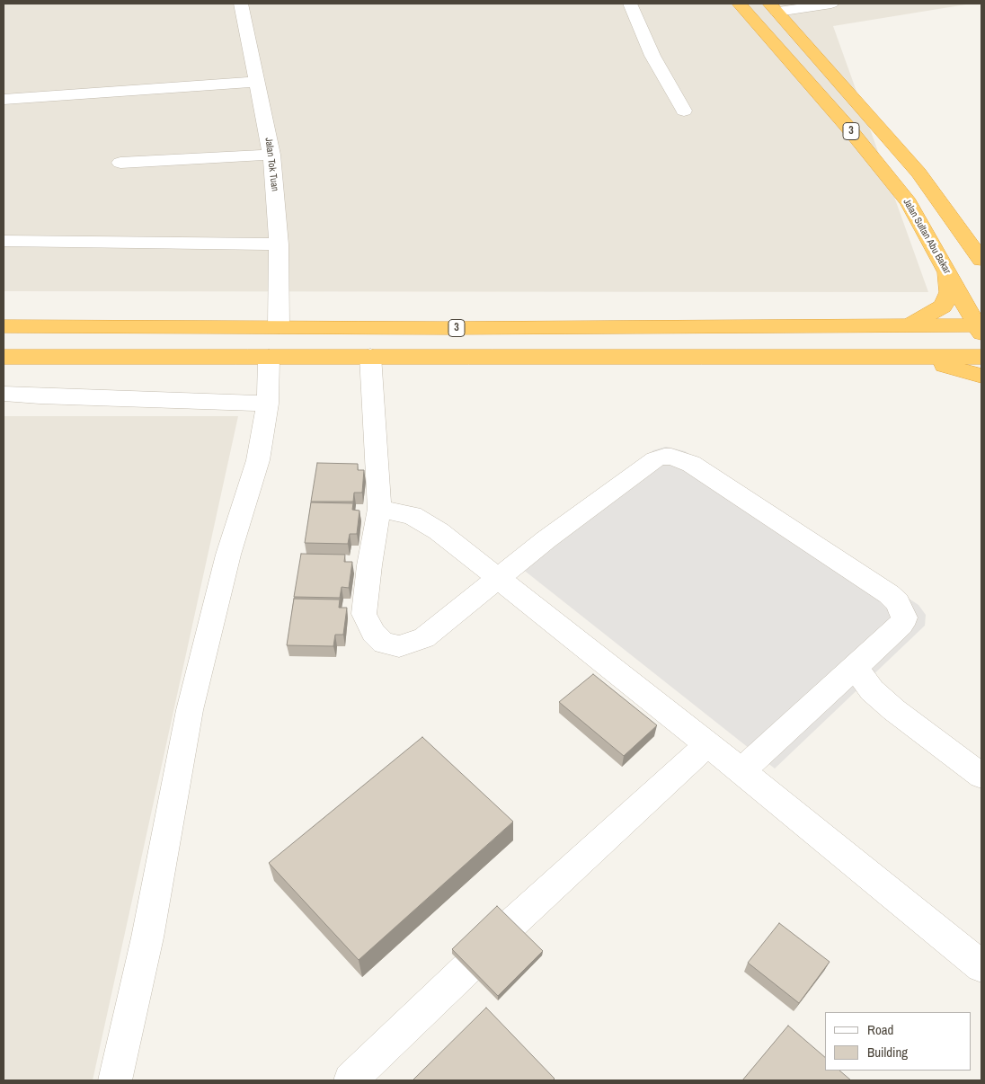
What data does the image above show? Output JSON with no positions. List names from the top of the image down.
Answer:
{
  "streets": {
    "highway": ["3", "Jalan Sultan Abu Bakar"],
    "street": ["Jalan Tok Tuan"]
  },
  "crossings": [
    ["3", "Jalan Tok Tuan"],
    ["3", "Jalan Sultan Abu Bakar"]
  ],
  "legend": ["Road", "Building"]
}
